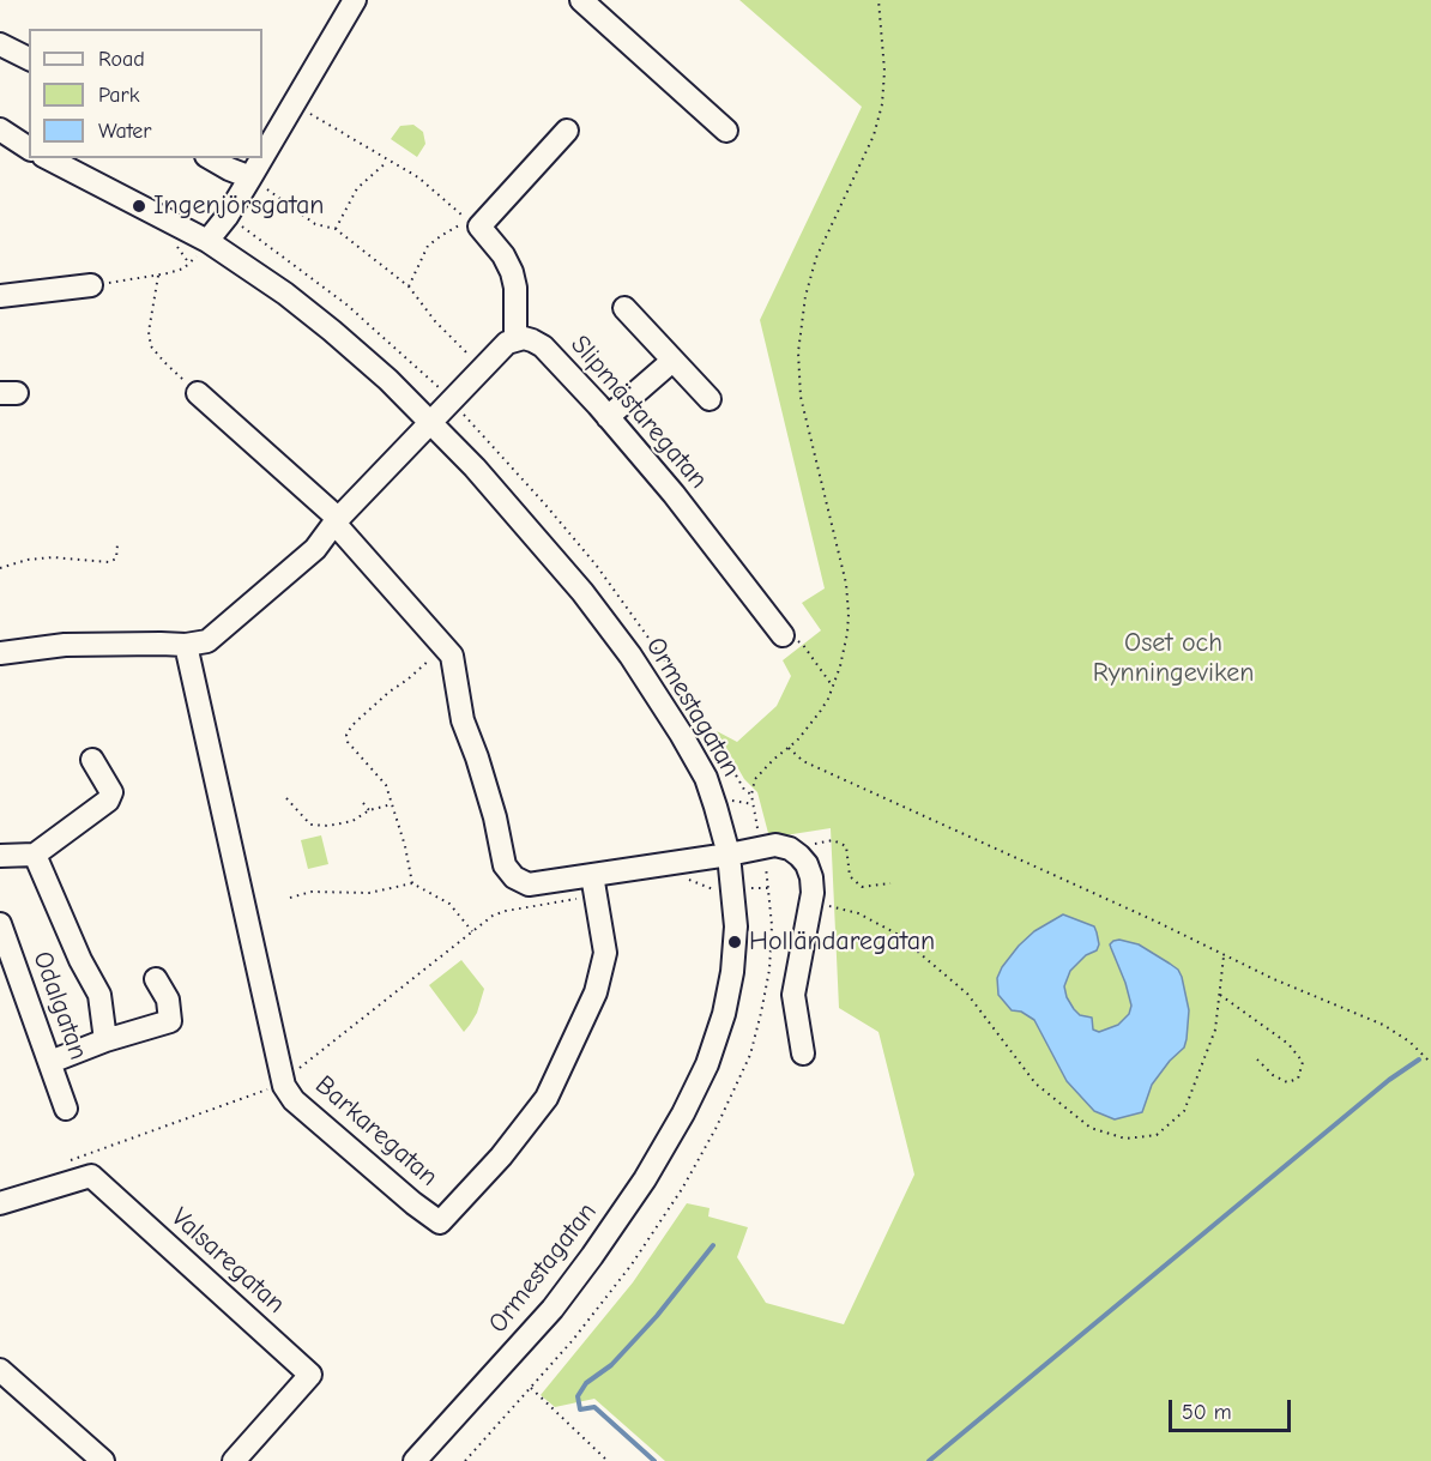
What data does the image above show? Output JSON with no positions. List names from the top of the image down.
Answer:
{
  "streets": {
    "street": [
      "Slipmästaregatan",
      "Ormestagatan",
      "Odalgatan",
      "Barkaregatan",
      "Valsaregatan"
    ]
  },
  "parks": ["Oset och Rynningeviken"],
  "places": ["Ingenjörsgatan", "Holländaregatan"],
  "legend": ["Road", "Park", "Water"],
  "scale_bar": "50 m"
}
